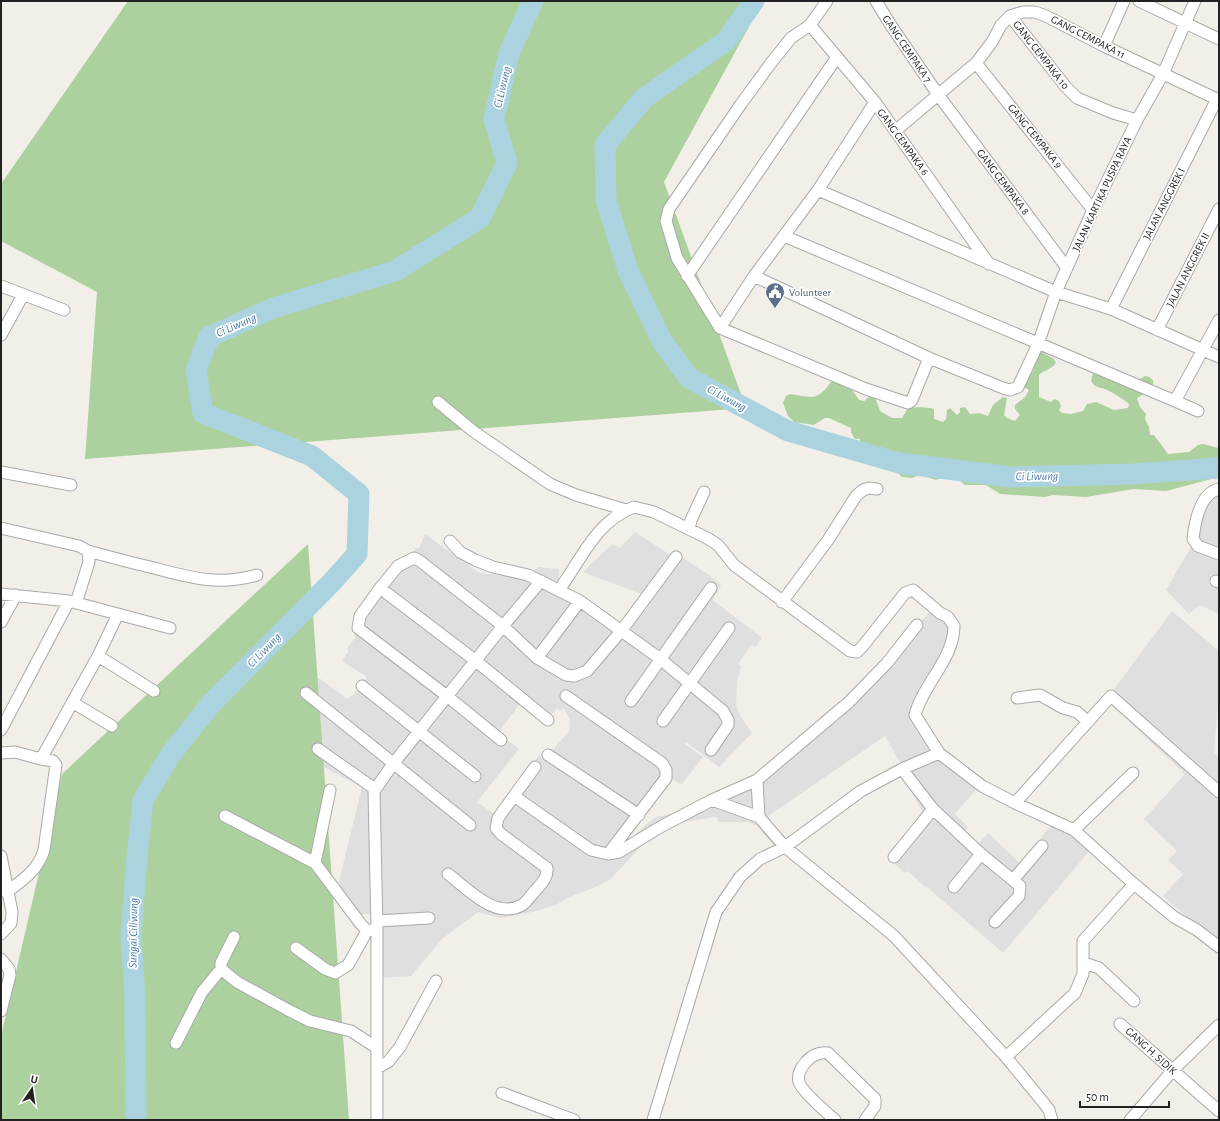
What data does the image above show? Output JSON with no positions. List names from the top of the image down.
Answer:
{
  "streets": {
    "street": [
      "GANG CEMPAKA 11",
      "GANG CEMPAKA 7",
      "GANG CEMPAKA 10",
      "GANG CEMPAKA 9",
      "GANG CEMPAKA 6",
      "GANG CEMPAKA 8",
      "JALAN KARTIKA PUSPA RAYA",
      "JALAN ANGGREK I",
      "JALAN ANGGREK II",
      "GANG H. SIDIK"
    ]
  },
  "crossings": [
    ["GANG CEMPAKA 11", "GANG CEMPAKA 10"],
    ["GANG CEMPAKA 11", "JALAN KARTIKA PUSPA RAYA"],
    ["GANG CEMPAKA 11", "JALAN ANGGREK I"],
    ["GANG CEMPAKA 7", "GANG CEMPAKA 8"],
    ["GANG CEMPAKA 10", "JALAN KARTIKA PUSPA RAYA"],
    ["GANG CEMPAKA 9", "JALAN KARTIKA PUSPA RAYA"],
    ["GANG CEMPAKA 8", "JALAN KARTIKA PUSPA RAYA"]
  ],
  "water": ["Ci Liwung", "Sungai Ciliwung"],
  "places": {
    "public building": ["Volunteer"]
  },
  "scale_bar": "50 m",
  "north": "top"
}
